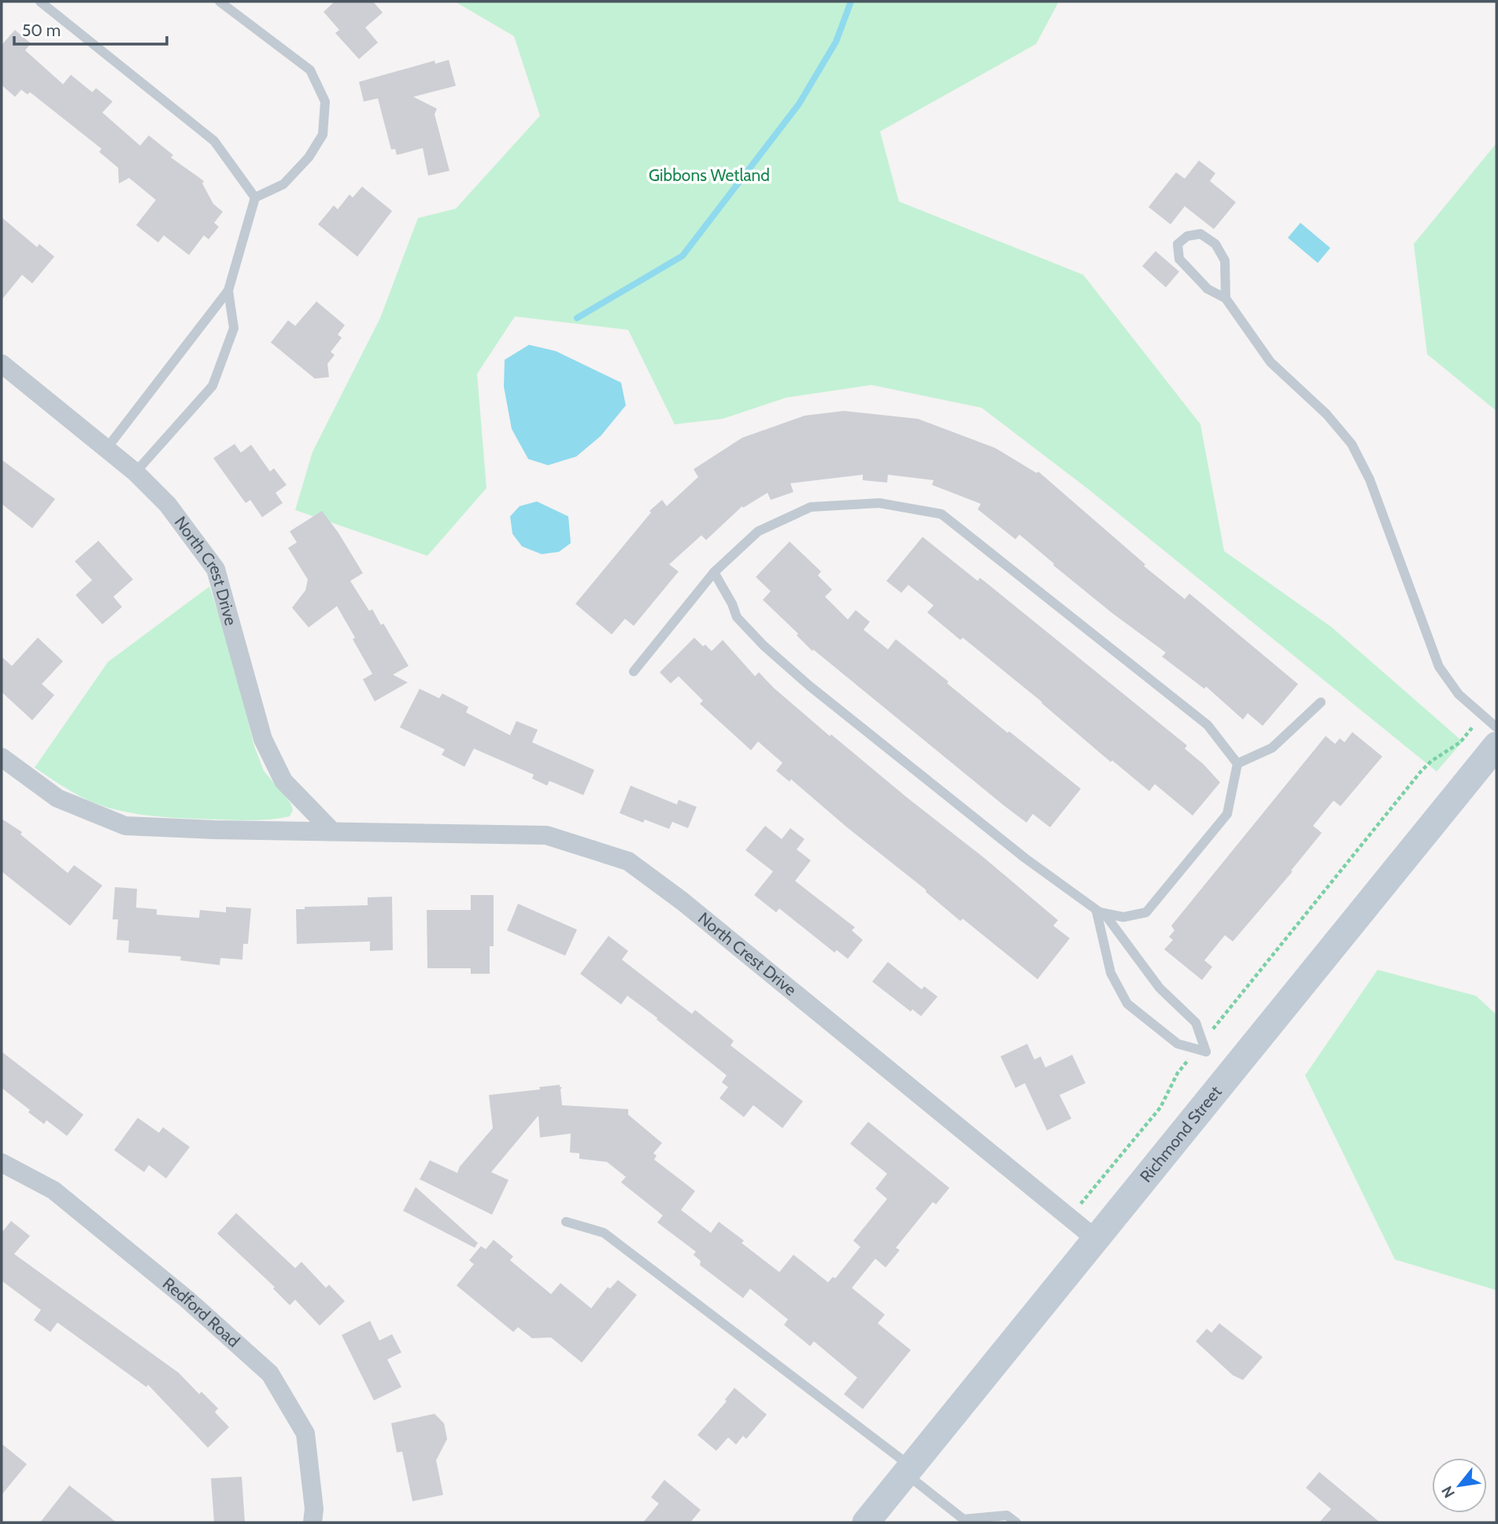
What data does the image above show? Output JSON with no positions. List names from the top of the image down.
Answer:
{
  "streets": {
    "main road": ["Richmond Street"],
    "street": ["North Crest Drive", "Redford Road"]
  },
  "crossings": [
    ["North Crest Drive", "Richmond Street"]
  ],
  "parks": ["Gibbons Wetland"],
  "scale_bar": "50 m",
  "north": "bottom left"
}
